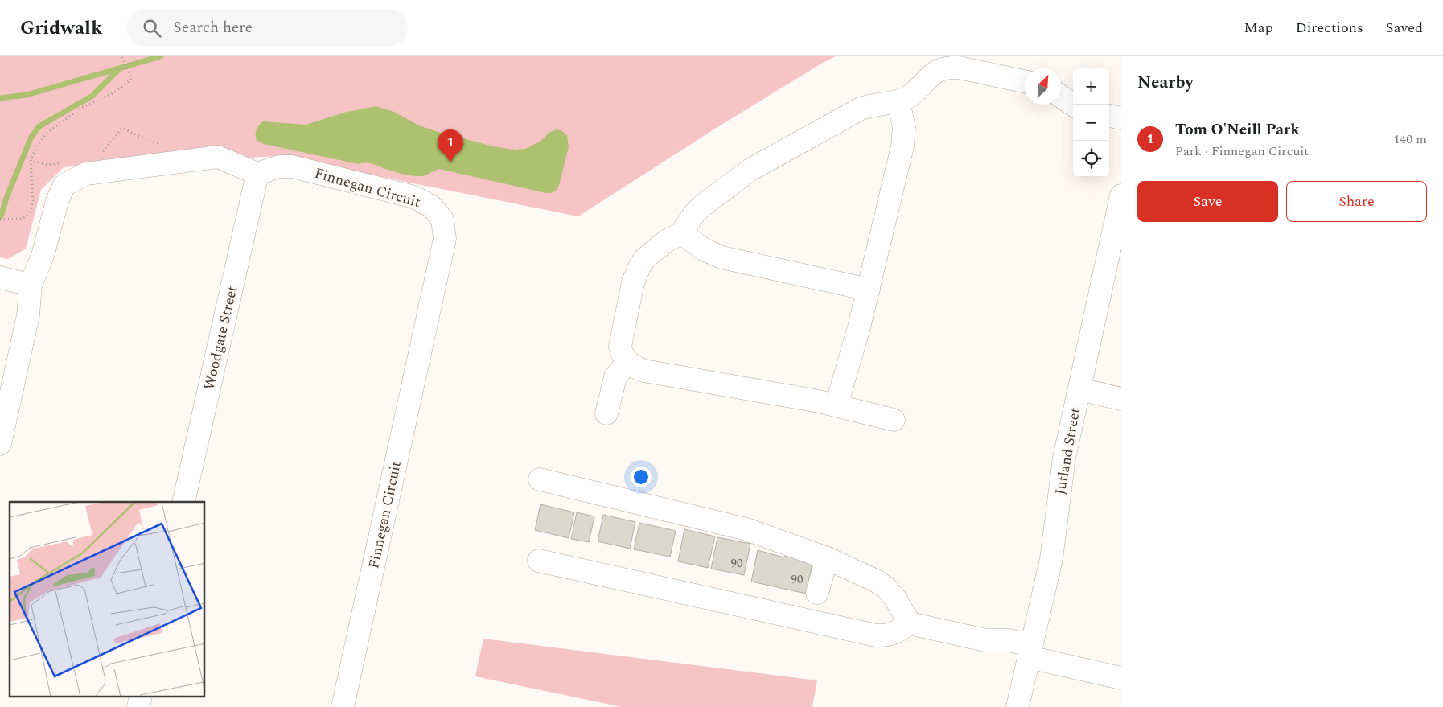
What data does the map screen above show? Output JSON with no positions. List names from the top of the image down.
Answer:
{
  "streets": {
    "street": ["Finnegan Circuit", "Woodgate Street", "Jutland Street"]
  },
  "crossings": [
    ["Finnegan Circuit", "Woodgate Street"]
  ],
  "house_numbers": ["90", "90"],
  "north": "top right",
  "page": {
    "header": "Gridwalk",
    "search": "Search here",
    "nav": ["Map", "Directions", "Saved"],
    "heading": "Nearby",
    "map_buttons": ["+", "−"],
    "list": [
      {
        "mark": "1",
        "name": "Tom O'Neill Park",
        "note": "Park · Finnegan Circuit",
        "value": "140 m"
      }
    ],
    "pins": "1",
    "buttons": ["Save", "Share"]
  }
}
